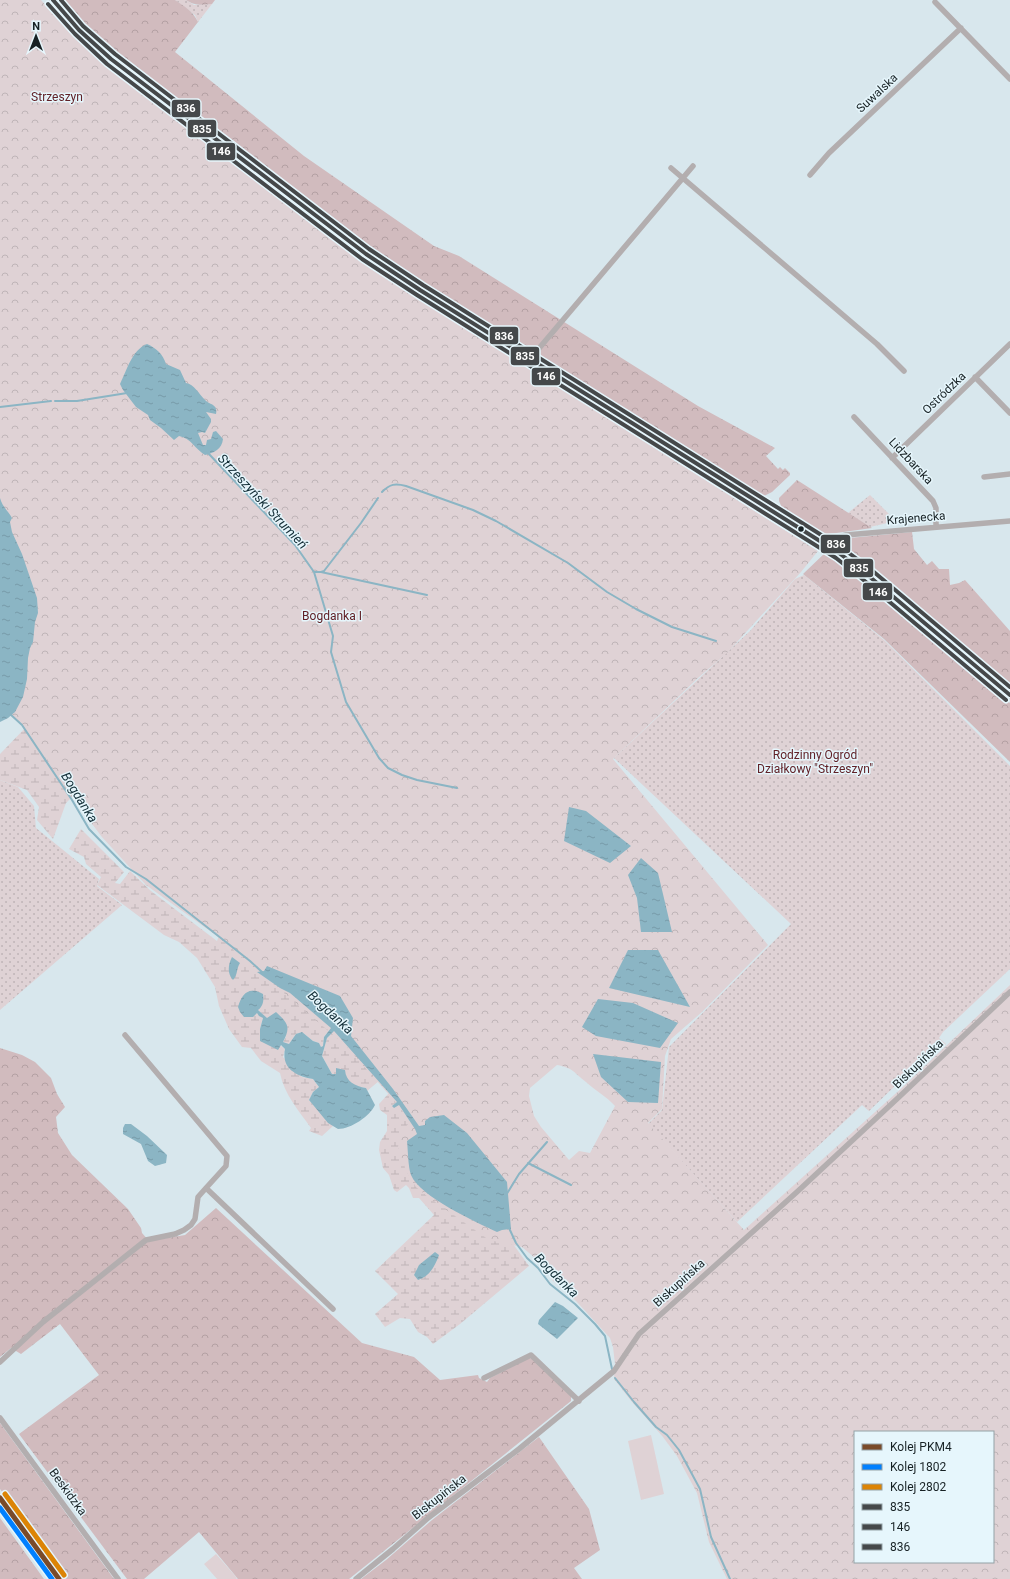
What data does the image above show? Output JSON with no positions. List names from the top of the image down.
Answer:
{
  "streets": {
    "street": [
      "Suwalska",
      "Ostródzka",
      "Lidzbarska",
      "Krajenecka",
      "Biskupińska",
      "Beskidzka"
    ]
  },
  "crossings": [
    ["Ostródzka", "Lidzbarska"],
    ["Lidzbarska", "Krajenecka"]
  ],
  "water": ["Strzeszyński Strumień", "Bogdanka"],
  "parks": ["Strzeszyn", "Bogdanka I", "Rodzinny Ogród Działkowy \"Strzeszyn\""],
  "lines": [
    "transit line 835",
    "transit line 836",
    "transit line 146",
    "rail line 2802",
    "rail line PKM4",
    "rail line 1802"
  ],
  "legend": [
    "Kolej PKM4",
    "Kolej 1802",
    "Kolej 2802",
    "835",
    "146",
    "836"
  ],
  "north": "top"
}
